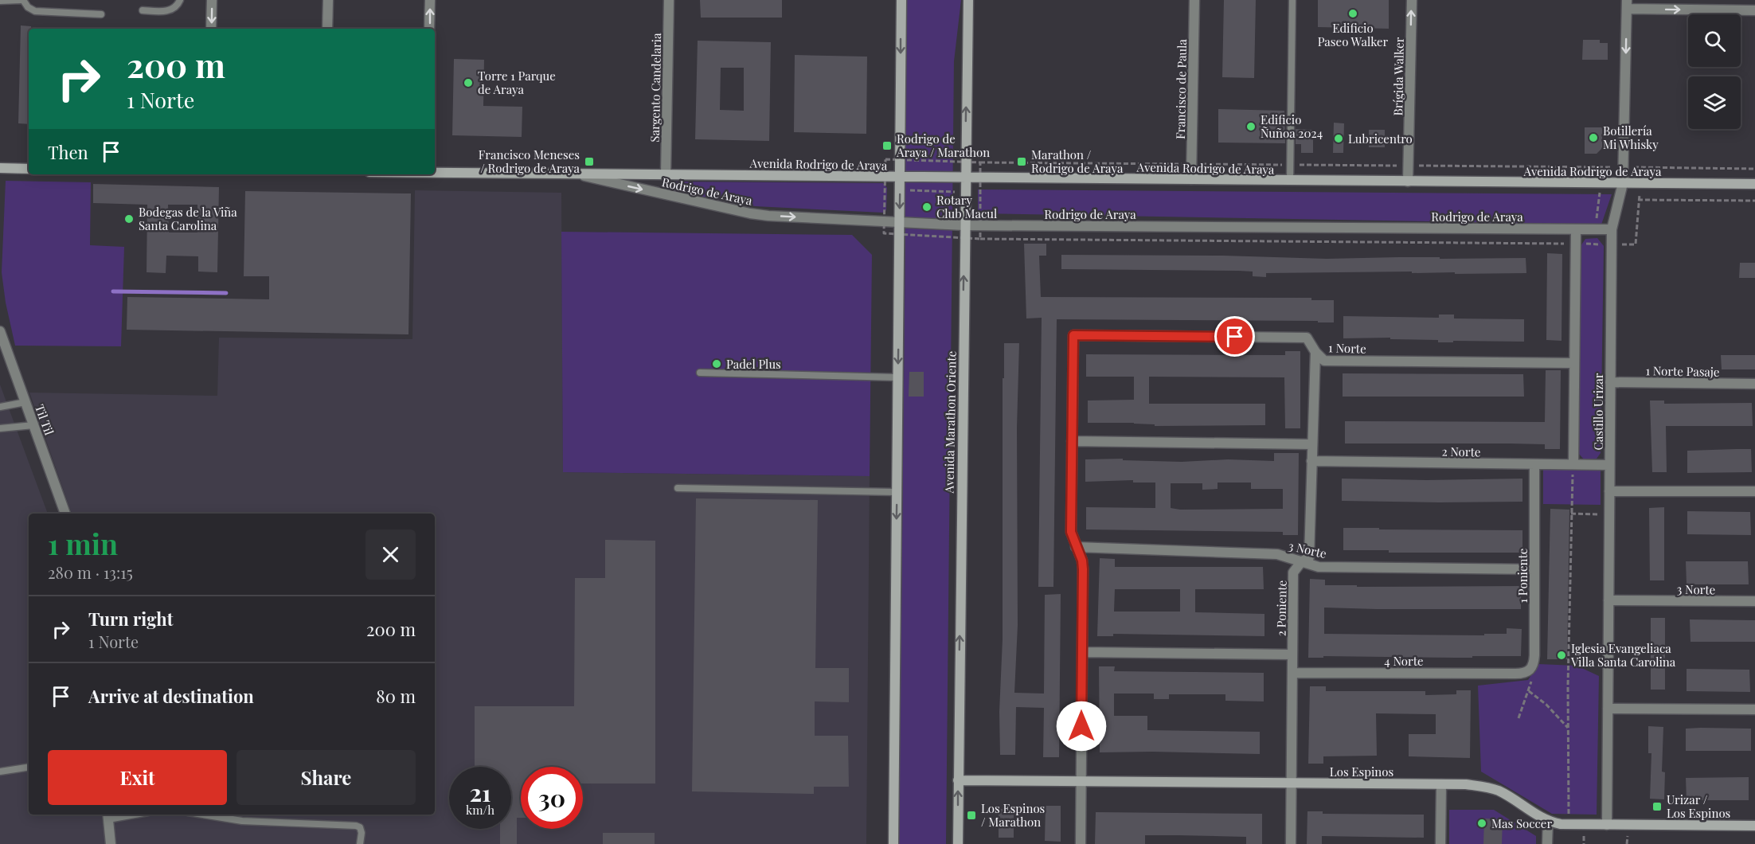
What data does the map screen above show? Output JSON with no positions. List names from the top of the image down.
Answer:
{
  "streets": {
    "main road": ["Avenida Rodrigo de Araya", "Avenida Marathon Oriente", "Los Espinos"],
    "street": [
      "Brígida Walker",
      "Sargento Candelaria",
      "Francisco de Paula",
      "Rodrigo de Araya",
      "1 Norte",
      "1 Norte Pasaje",
      "Castillo Urizar",
      "Til Til",
      "2 Norte",
      "3 Norte",
      "1 Poniente",
      "2 Poniente",
      "4 Norte"
    ]
  },
  "crossings": [
    ["Brígida Walker", "Avenida Rodrigo de Araya"],
    ["Sargento Candelaria", "Avenida Rodrigo de Araya"],
    ["Francisco de Paula", "Avenida Rodrigo de Araya"],
    ["Avenida Rodrigo de Araya", "Rodrigo de Araya"],
    ["Avenida Rodrigo de Araya", "Castillo Urizar"],
    ["Avenida Rodrigo de Araya", "Avenida Marathon Oriente"],
    ["Rodrigo de Araya", "Castillo Urizar"],
    ["Rodrigo de Araya", "Avenida Marathon Oriente"],
    ["1 Norte", "Castillo Urizar"],
    ["1 Norte", "2 Poniente"],
    ["1 Norte Pasaje", "Castillo Urizar"],
    ["Castillo Urizar", "2 Norte"],
    ["Castillo Urizar", "3 Norte"],
    ["Castillo Urizar", "Los Espinos"],
    ["Avenida Marathon Oriente", "Los Espinos"],
    ["2 Norte", "1 Poniente"],
    ["2 Norte", "2 Poniente"],
    ["3 Norte", "1 Poniente"],
    ["3 Norte", "2 Poniente"],
    ["1 Poniente", "4 Norte"],
    ["2 Poniente", "4 Norte"],
    ["2 Poniente", "Los Espinos"]
  ],
  "one_way": ["Brígida Walker"],
  "places": {
    "other": [
      "Edificio Paseo Walker",
      "Torre 1 Parque de Araya",
      "Edificio Ñuñoa 2024",
      "Botillería Mi Whisky",
      "Lubricentro",
      "Rotary Club Macul",
      "Bodegas de la Viña Santa Carolina",
      "Padel Plus",
      "Iglesia Evangeliaca Villa Santa Carolina",
      "Mas Soccer"
    ],
    "transit": [
      "Rodrigo de Araya / Marathon",
      "Francisco Meneses / Rodrigo de Araya",
      "Marathon / Rodrigo de Araya",
      "Urizar / Los Espinos",
      "Los Espinos / Marathon"
    ]
  },
  "page": {
    "turn": ["200 m", "1 Norte"],
    "then": "Then",
    "heading": ["1 min", "280 m · 13:15"],
    "list": [
      {
        "name": "Turn right",
        "note": "1 Norte",
        "value": "200 m"
      },
      {
        "name": "Arrive at destination",
        "value": "80 m"
      }
    ],
    "buttons": ["Exit", "Share"],
    "speed": "21 km/h",
    "limit": "30"
  }
}
